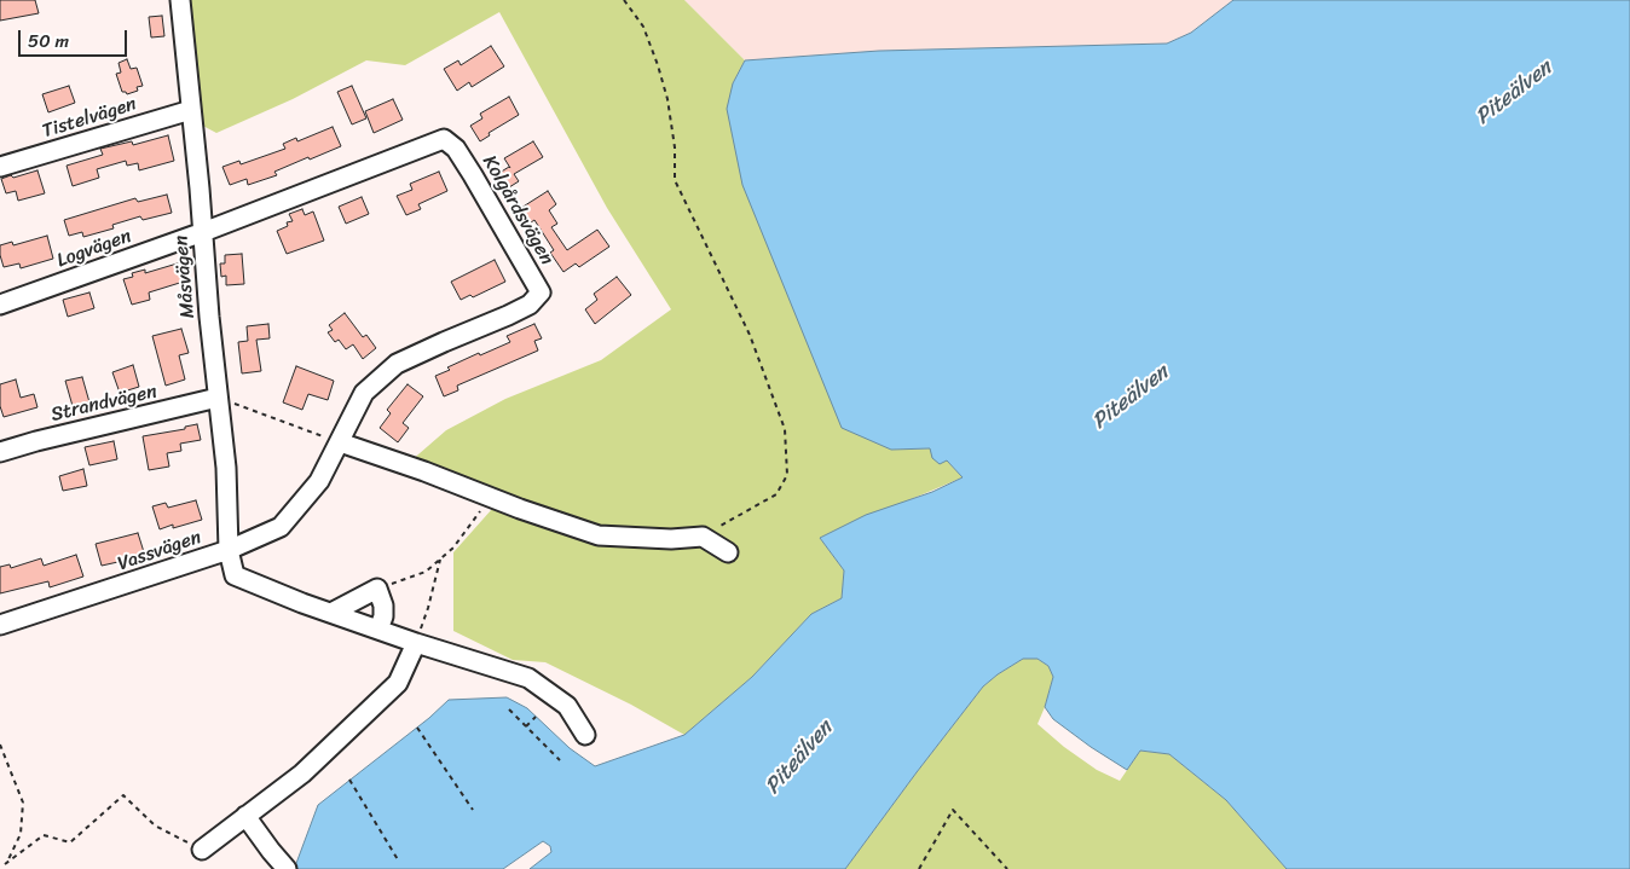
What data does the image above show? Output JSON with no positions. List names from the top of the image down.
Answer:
{
  "streets": {
    "street": [
      "Tistelvägen",
      "Kolgårdsvägen",
      "Logvägen",
      "Måsvägen",
      "Strandvägen",
      "Vassvägen"
    ]
  },
  "crossings": [
    ["Tistelvägen", "Måsvägen"],
    ["Kolgårdsvägen", "Logvägen"],
    ["Kolgårdsvägen", "Måsvägen"],
    ["Kolgårdsvägen", "Vassvägen"],
    ["Logvägen", "Måsvägen"],
    ["Måsvägen", "Strandvägen"],
    ["Måsvägen", "Vassvägen"]
  ],
  "water": ["Piteälven"],
  "scale_bar": "50 m"
}
